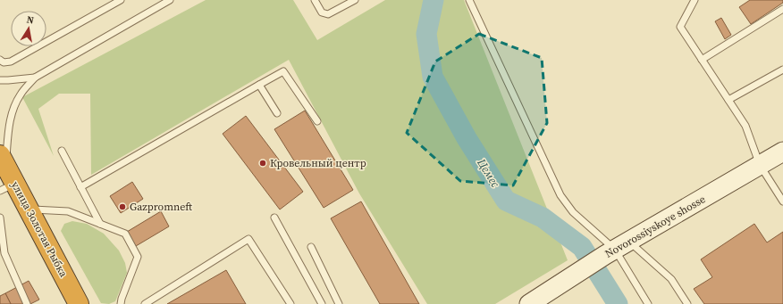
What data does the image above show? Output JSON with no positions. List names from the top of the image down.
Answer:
{
  "streets": {
    "highway": ["улица Золотая Рыбка"],
    "main road": ["Novorossiyskoye shosse"]
  },
  "water": ["Цемес"],
  "places": ["Кровельный центр", "Gazpromneft"],
  "north": "top"
}
